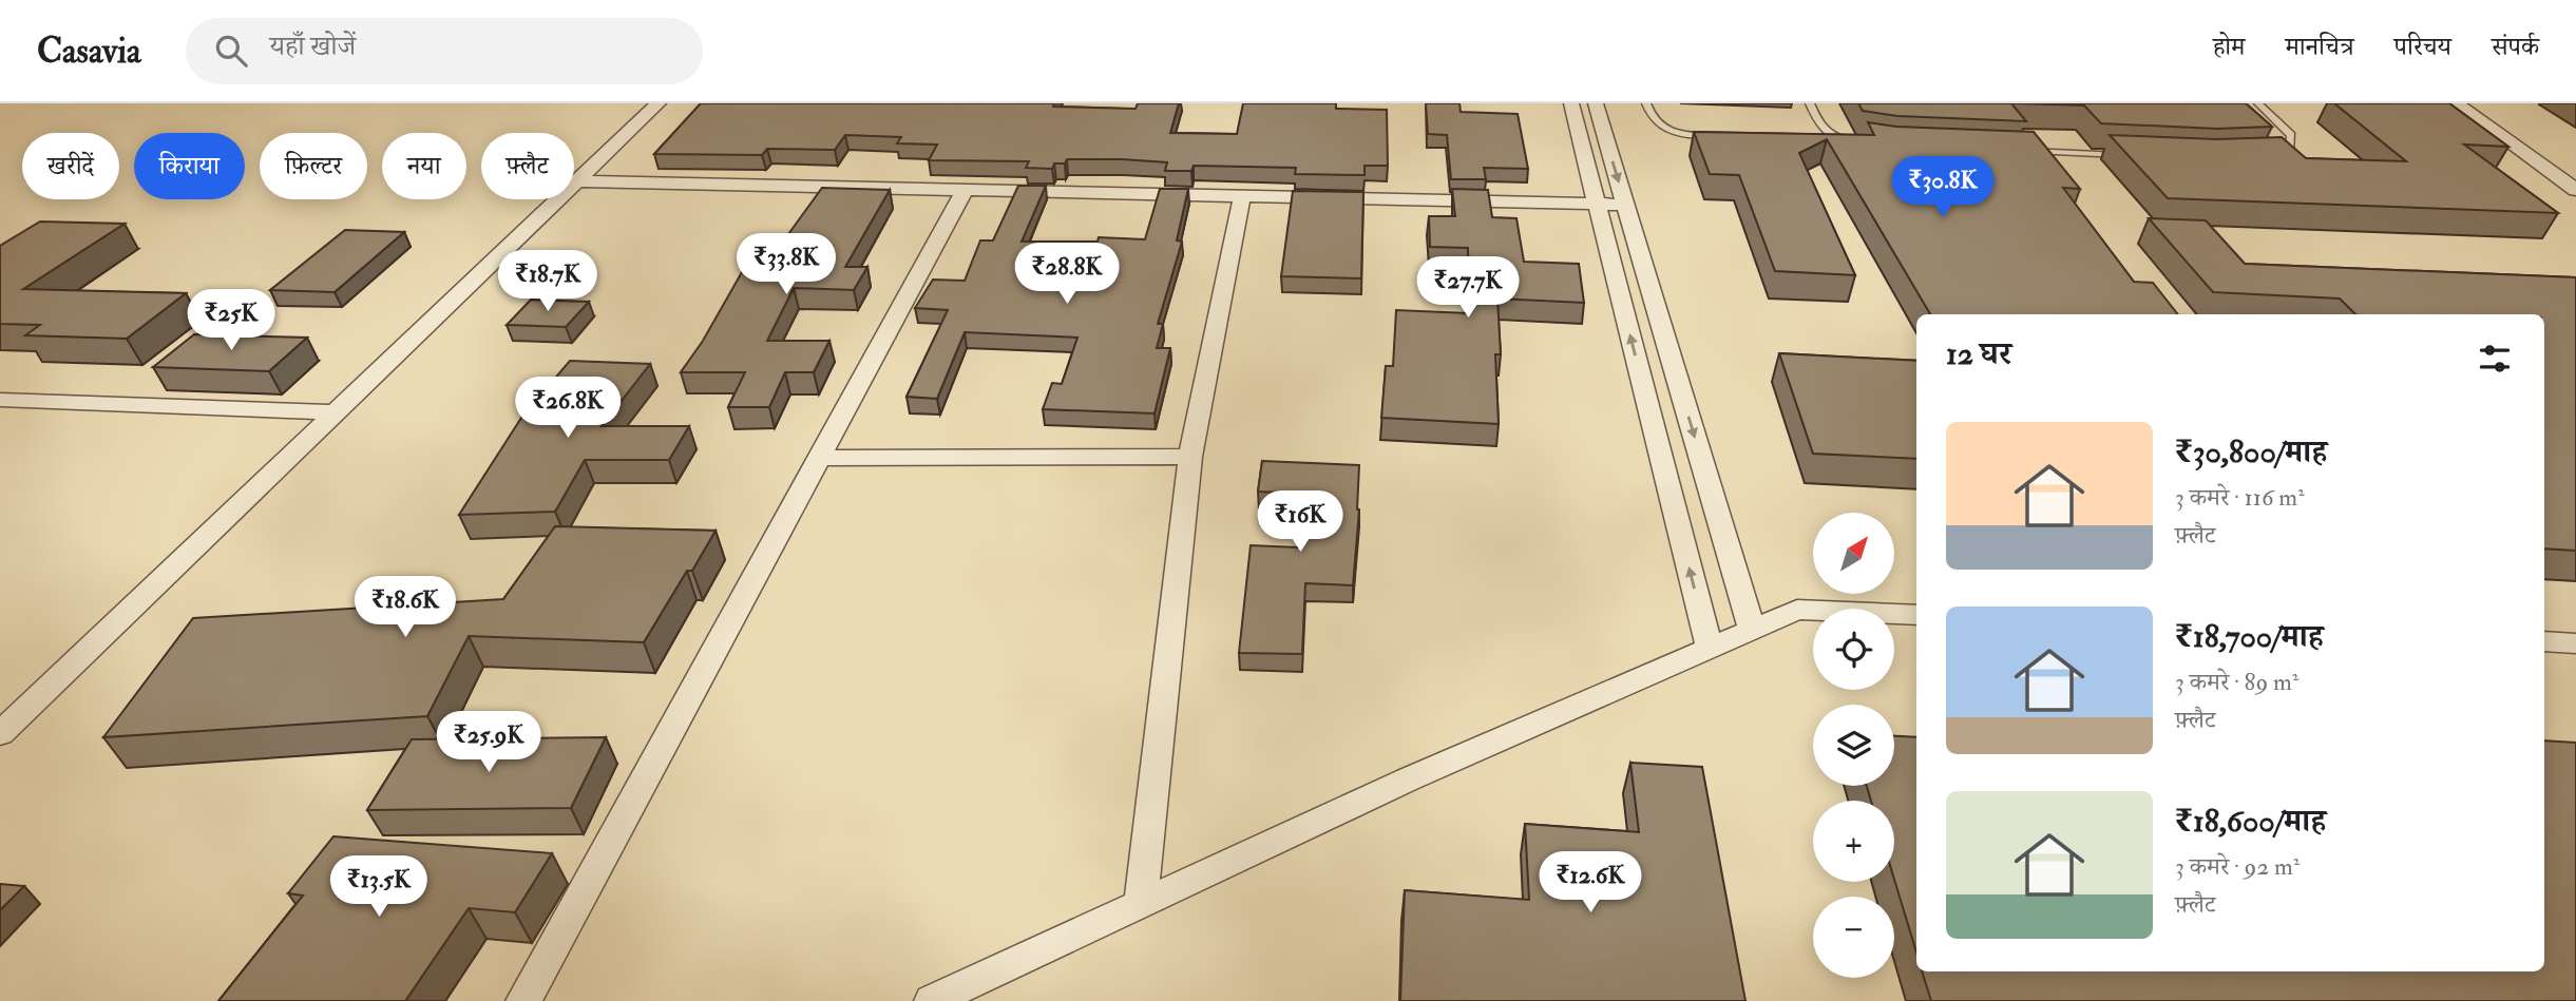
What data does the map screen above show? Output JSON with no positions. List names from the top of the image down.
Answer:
{
  "north": "top right",
  "page": {
    "header": "Casavia",
    "search": "यहाँ खोजें",
    "nav": [
      "होम",
      "मानचित्र",
      "परिचय",
      "संपर्क"
    ],
    "chip": [
      "खरीदें",
      "किराया",
      "फ़िल्टर",
      "नया",
      "फ़्लैट"
    ],
    "price": [
      "₹30.8K",
      "₹33.8K",
      "₹28.8K",
      "₹18.7K",
      "₹27.7K",
      "₹25K",
      "₹26.8K",
      "₹16K",
      "₹18.6K",
      "₹25.9K",
      "₹12.6K",
      "₹13.5K"
    ],
    "heading": "12 घर",
    "list": [
      {
        "name": "₹30,800/माह",
        "note": "3 कमरे · 116 m² · फ़्लैट"
      },
      {
        "name": "₹18,700/माह",
        "note": "3 कमरे · 89 m² · फ़्लैट"
      },
      {
        "name": "₹18,600/माह",
        "note": "3 कमरे · 92 m² · फ़्लैट"
      }
    ],
    "map_buttons": ["+", "−"]
  }
}
